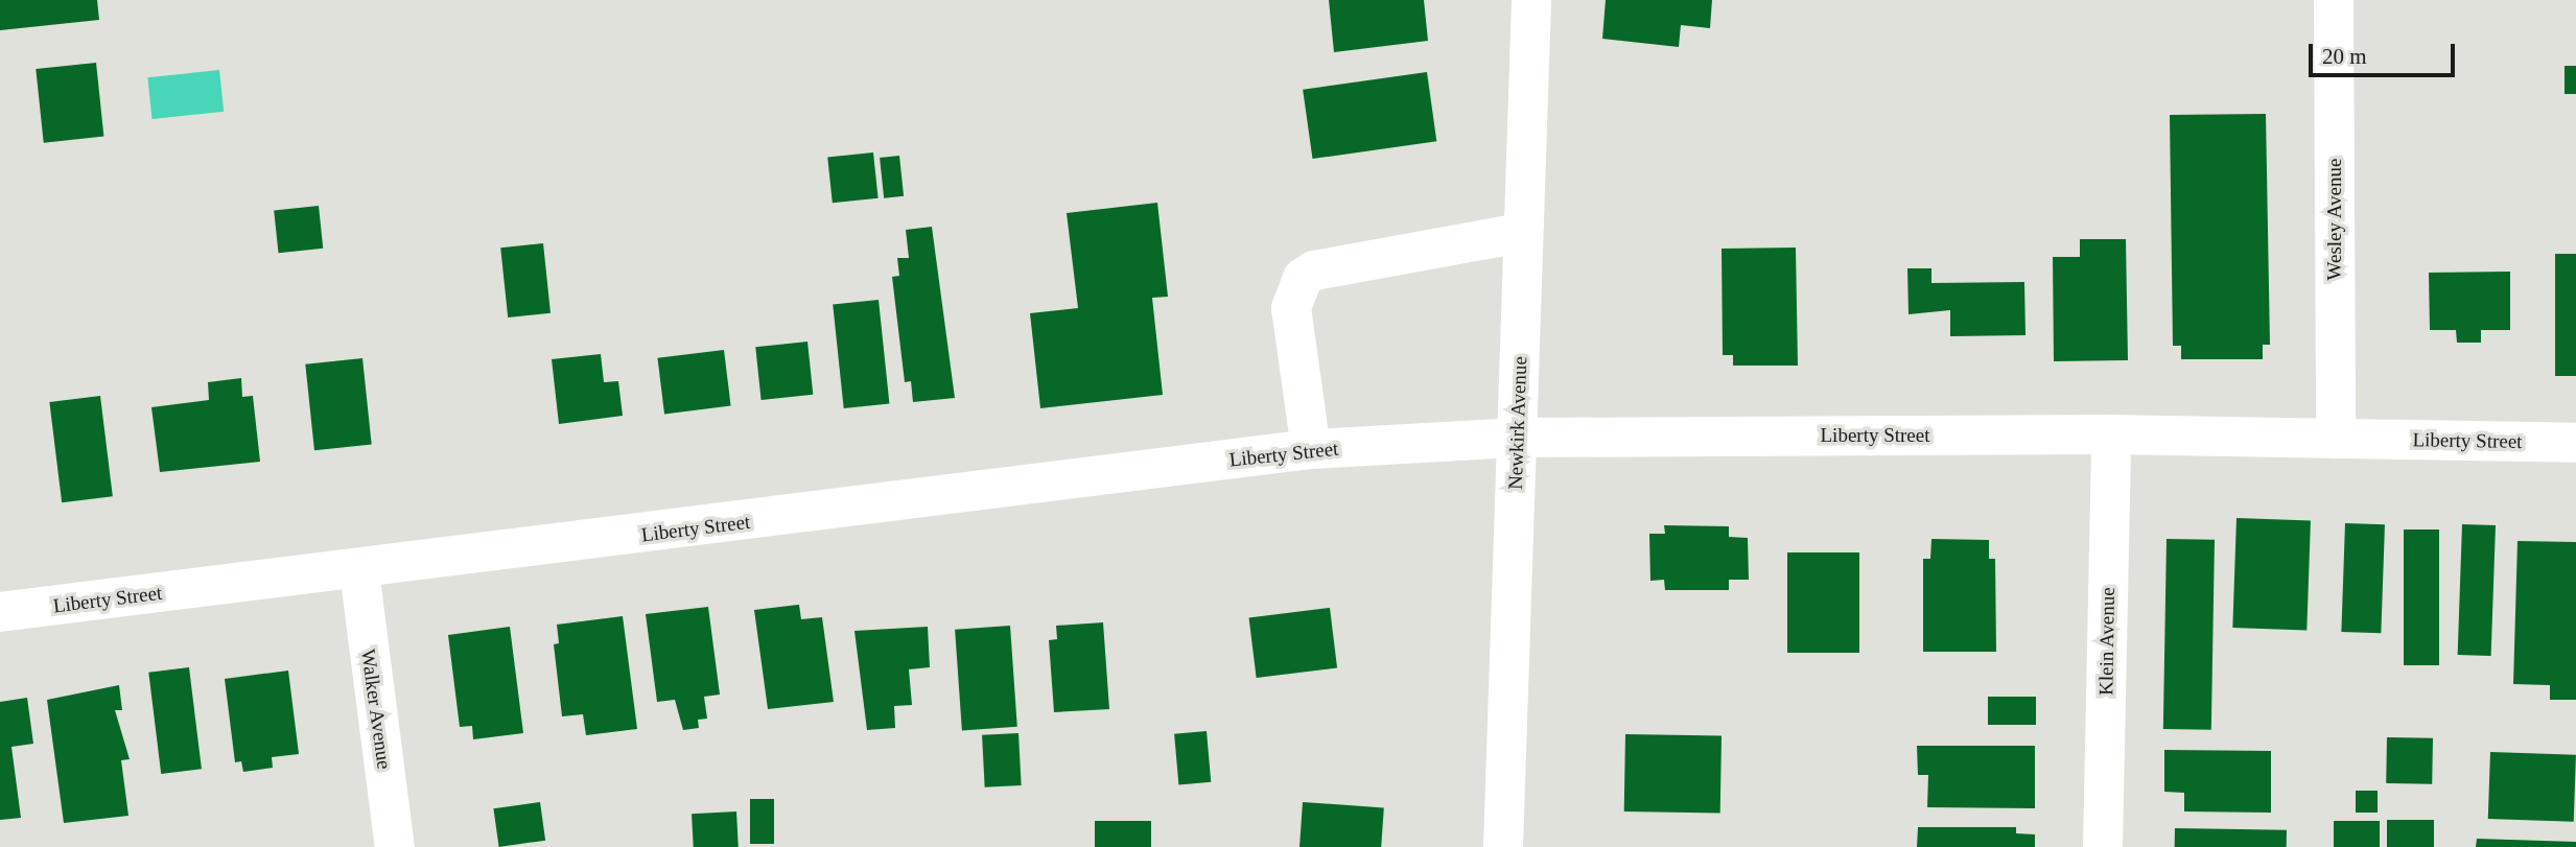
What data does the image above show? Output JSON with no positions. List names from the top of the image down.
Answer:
{
  "streets": {
    "street": [
      "Wesley Avenue",
      "Newkirk Avenue",
      "Liberty Street",
      "Klein Avenue",
      "Walker Avenue"
    ]
  },
  "crossings": [
    ["Wesley Avenue", "Liberty Street"],
    ["Newkirk Avenue", "Liberty Street"],
    ["Liberty Street", "Klein Avenue"],
    ["Liberty Street", "Walker Avenue"]
  ],
  "scale_bar": "20 m"
}
